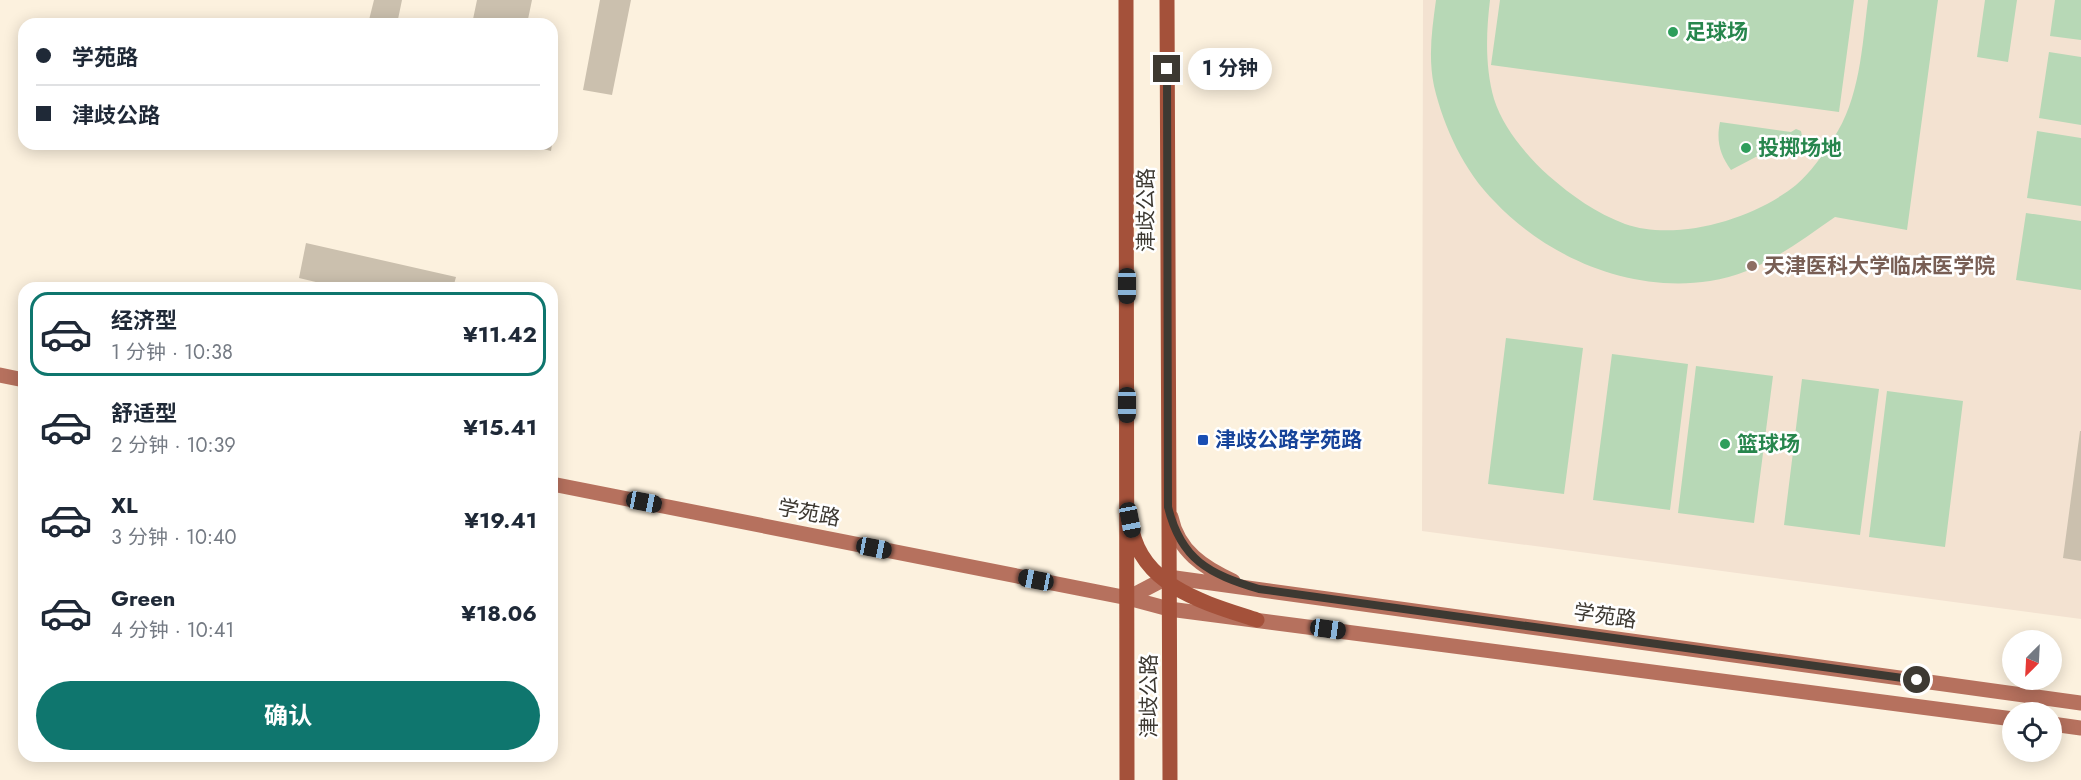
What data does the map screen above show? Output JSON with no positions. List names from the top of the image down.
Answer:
{
  "streets": {
    "main road": ["津歧公路"],
    "street": ["学苑路"]
  },
  "crossings": [
    ["津歧公路", "学苑路"]
  ],
  "places": {
    "other": [
      "足球场",
      "投掷场地",
      "天津医科大学临床医学院",
      "篮球场"
    ],
    "transit": ["津歧公路学苑路"]
  },
  "north": "bottom left",
  "page": {
    "banner": ["学苑路", "津歧公路"],
    "bubble": "1 分钟",
    "list": [
      {
        "name": "经济型",
        "note": "1 分钟 · 10:38",
        "value": "¥11.42"
      },
      {
        "name": "舒适型",
        "note": "2 分钟 · 10:39",
        "value": "¥15.41"
      },
      {
        "name": "XL",
        "note": "3 分钟 · 10:40",
        "value": "¥19.41"
      },
      {
        "name": "Green",
        "note": "4 分钟 · 10:41",
        "value": "¥18.06"
      }
    ],
    "buttons": "确认"
  }
}
